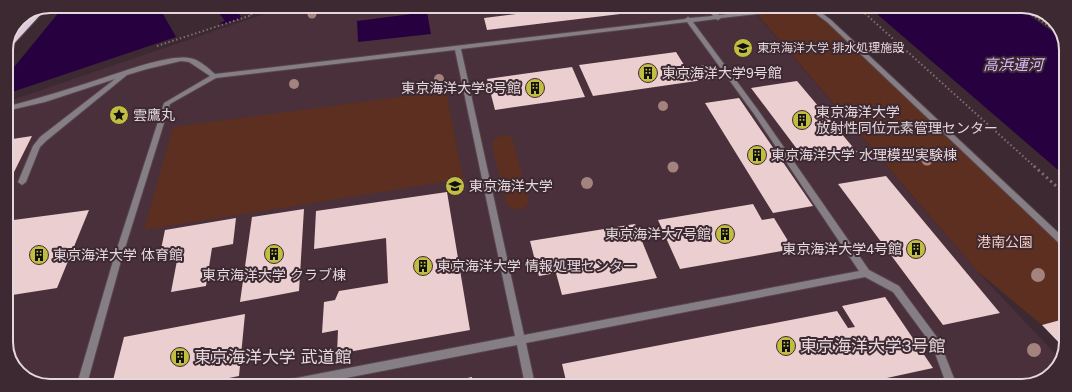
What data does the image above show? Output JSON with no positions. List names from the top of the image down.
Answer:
{
  "water": ["高浜運河"],
  "parks": ["港南公園"],
  "places": {
    "school or university": ["東京海洋大学 排水処理施設", "東京海洋大学"],
    "building": [
      "東京海洋大学9号館",
      "東京海洋大学8号館",
      "東京海洋大学 放射性同位元素管理センター",
      "東京海洋大学 水理模型実験棟",
      "東京海洋大7号館",
      "東京海洋大学4号館",
      "東京海洋大学 クラブ棟",
      "東京海洋大学 体育館",
      "東京海洋大学 情報処理センター",
      "東京海洋大学3号館",
      "東京海洋大学 武道館"
    ],
    "place": ["雲鷹丸"]
  }
}
